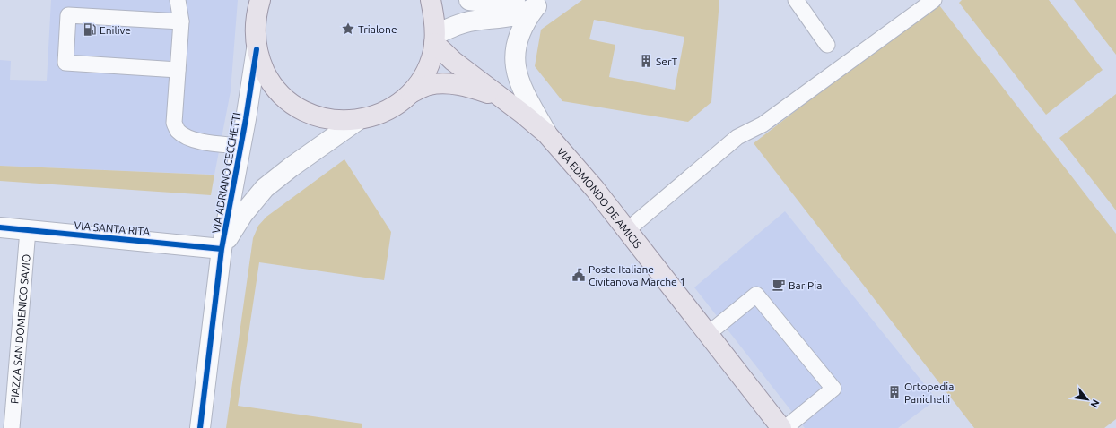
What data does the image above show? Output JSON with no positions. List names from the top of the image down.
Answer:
{
  "streets": {
    "main road": ["VIA EDMONDO DE AMICIS"],
    "street": ["VIA ADRIANO CECCHETTI", "VIA SANTA RITA"],
    "lane": ["PIAZZA SAN DOMENICO SAVIO"]
  },
  "crossings": [
    ["VIA ADRIANO CECCHETTI", "VIA SANTA RITA"],
    ["VIA SANTA RITA", "PIAZZA SAN DOMENICO SAVIO"]
  ],
  "places": {
    "place": ["Trialone"],
    "fuel station": ["Enilive"],
    "building": ["SerT", "Ortopedia Panichelli"],
    "public building": ["Poste Italiane Civitanova Marche 1"],
    "cafe": ["Bar Pia"]
  },
  "north": "bottom right"
}
